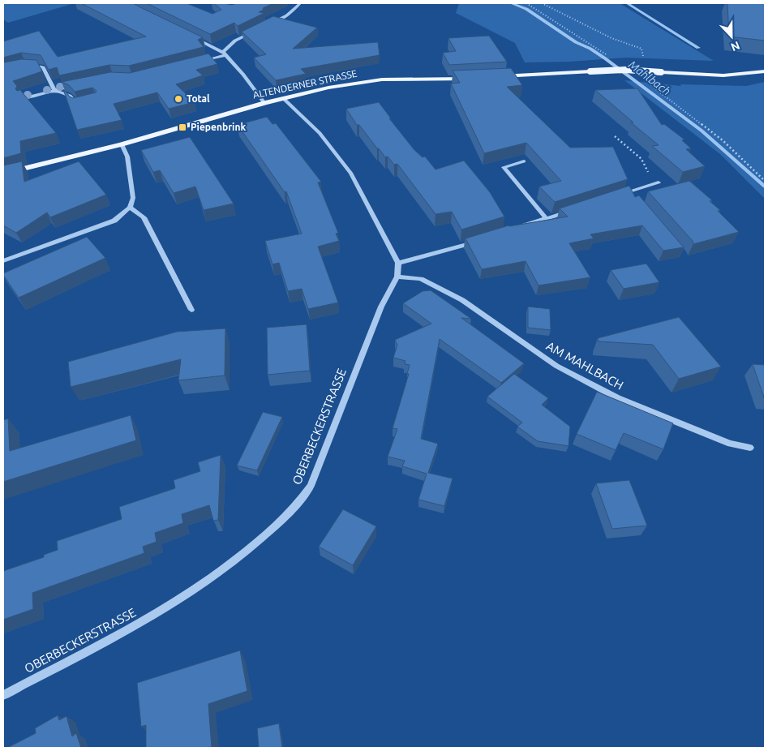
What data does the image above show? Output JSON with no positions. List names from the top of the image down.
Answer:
{
  "streets": {
    "main road": ["ALTENDERNER STRASSE"],
    "street": ["AM MAHLBACH", "OBERBECKERSTRASSE"]
  },
  "crossings": [
    ["AM MAHLBACH", "OBERBECKERSTRASSE"]
  ],
  "water": ["Mahlbach"],
  "places": {
    "other": ["Total"],
    "transit": ["Piepenbrink"]
  },
  "north": "bottom"
}
